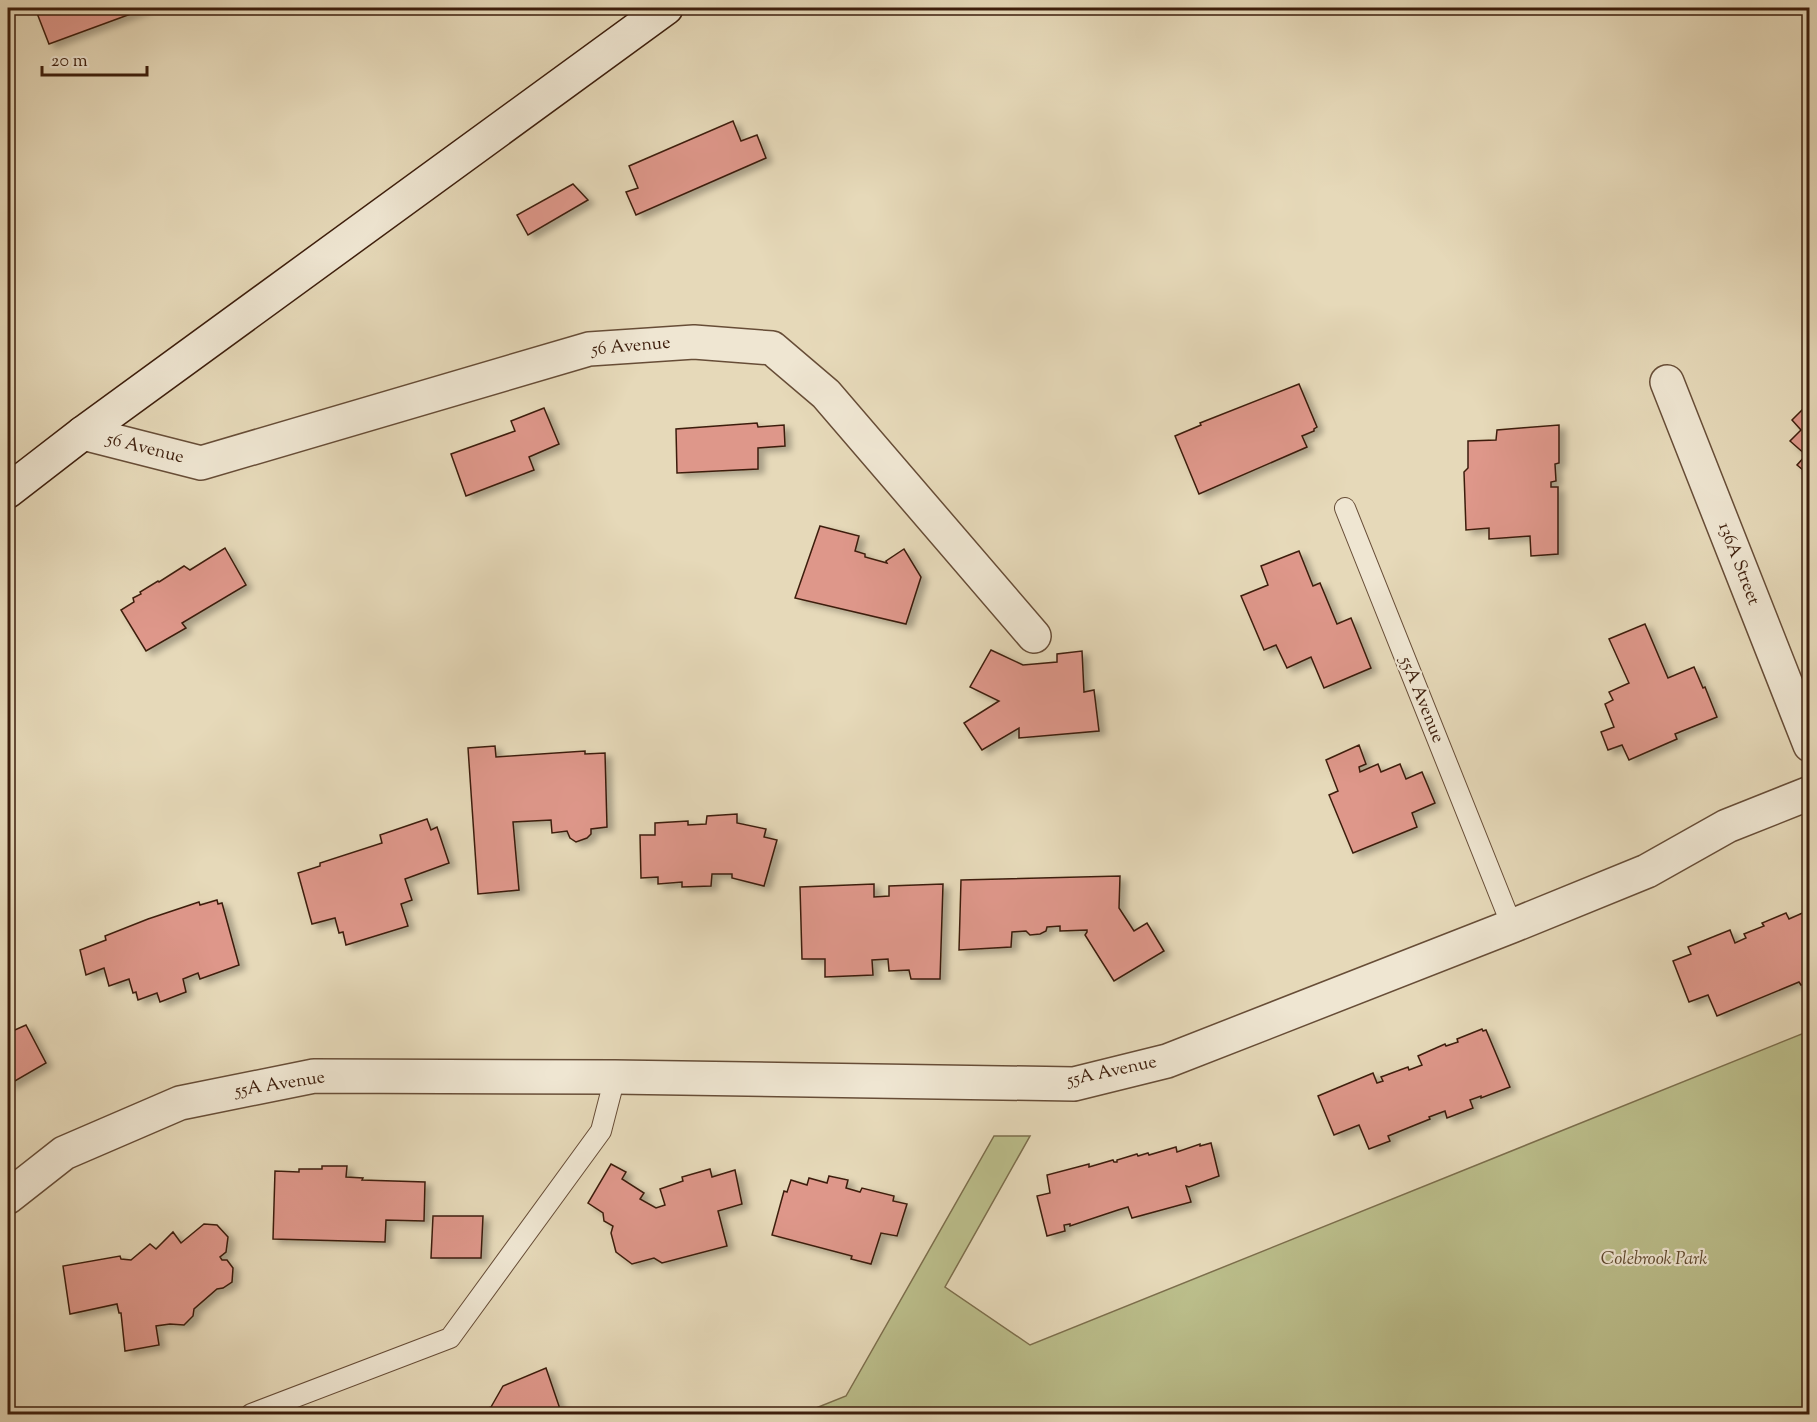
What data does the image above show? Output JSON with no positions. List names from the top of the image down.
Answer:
{
  "streets": {
    "street": ["56 Avenue", "136A Street", "55A Avenue"]
  },
  "parks": ["Colebrook Park"],
  "scale_bar": "20 m"
}
